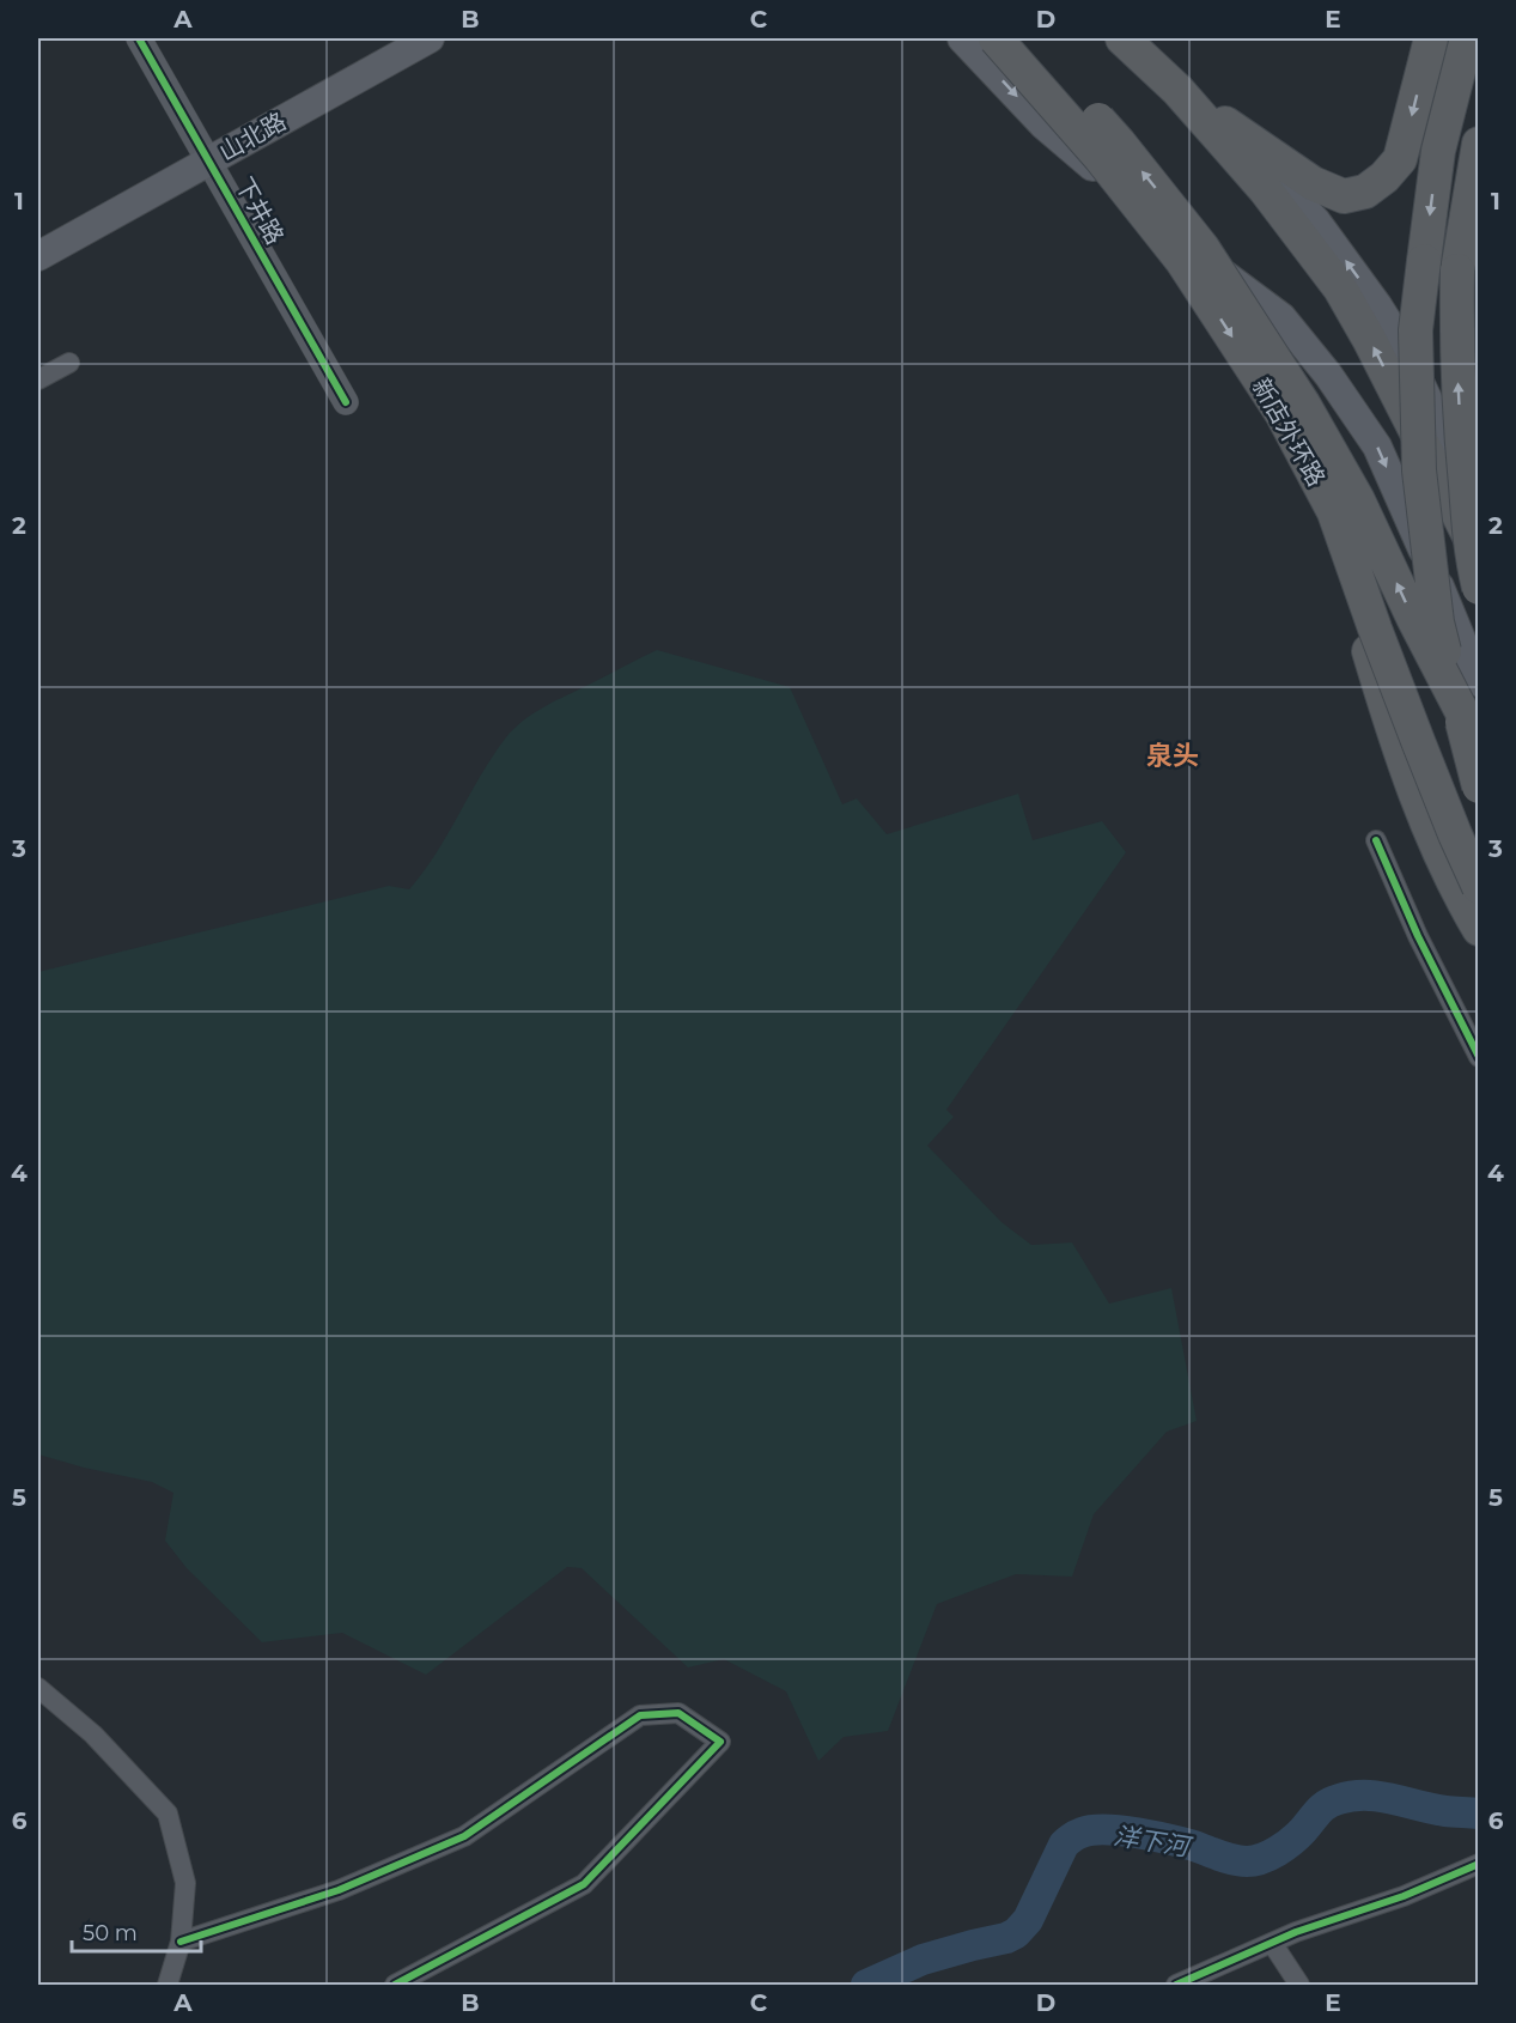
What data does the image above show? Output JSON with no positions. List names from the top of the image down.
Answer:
{
  "streets": {
    "highway": ["新店外环路"],
    "main road": ["山北路"],
    "street": ["下井路"]
  },
  "crossings": [
    ["山北路", "下井路"]
  ],
  "districts": ["泉头"],
  "water": ["洋下河"],
  "scale_bar": "50 m",
  "grid": {
    "columns": [
      "A",
      "B",
      "C",
      "D",
      "E"
    ],
    "rows": [
      "1",
      "2",
      "3",
      "4",
      "5",
      "6"
    ]
  }
}
